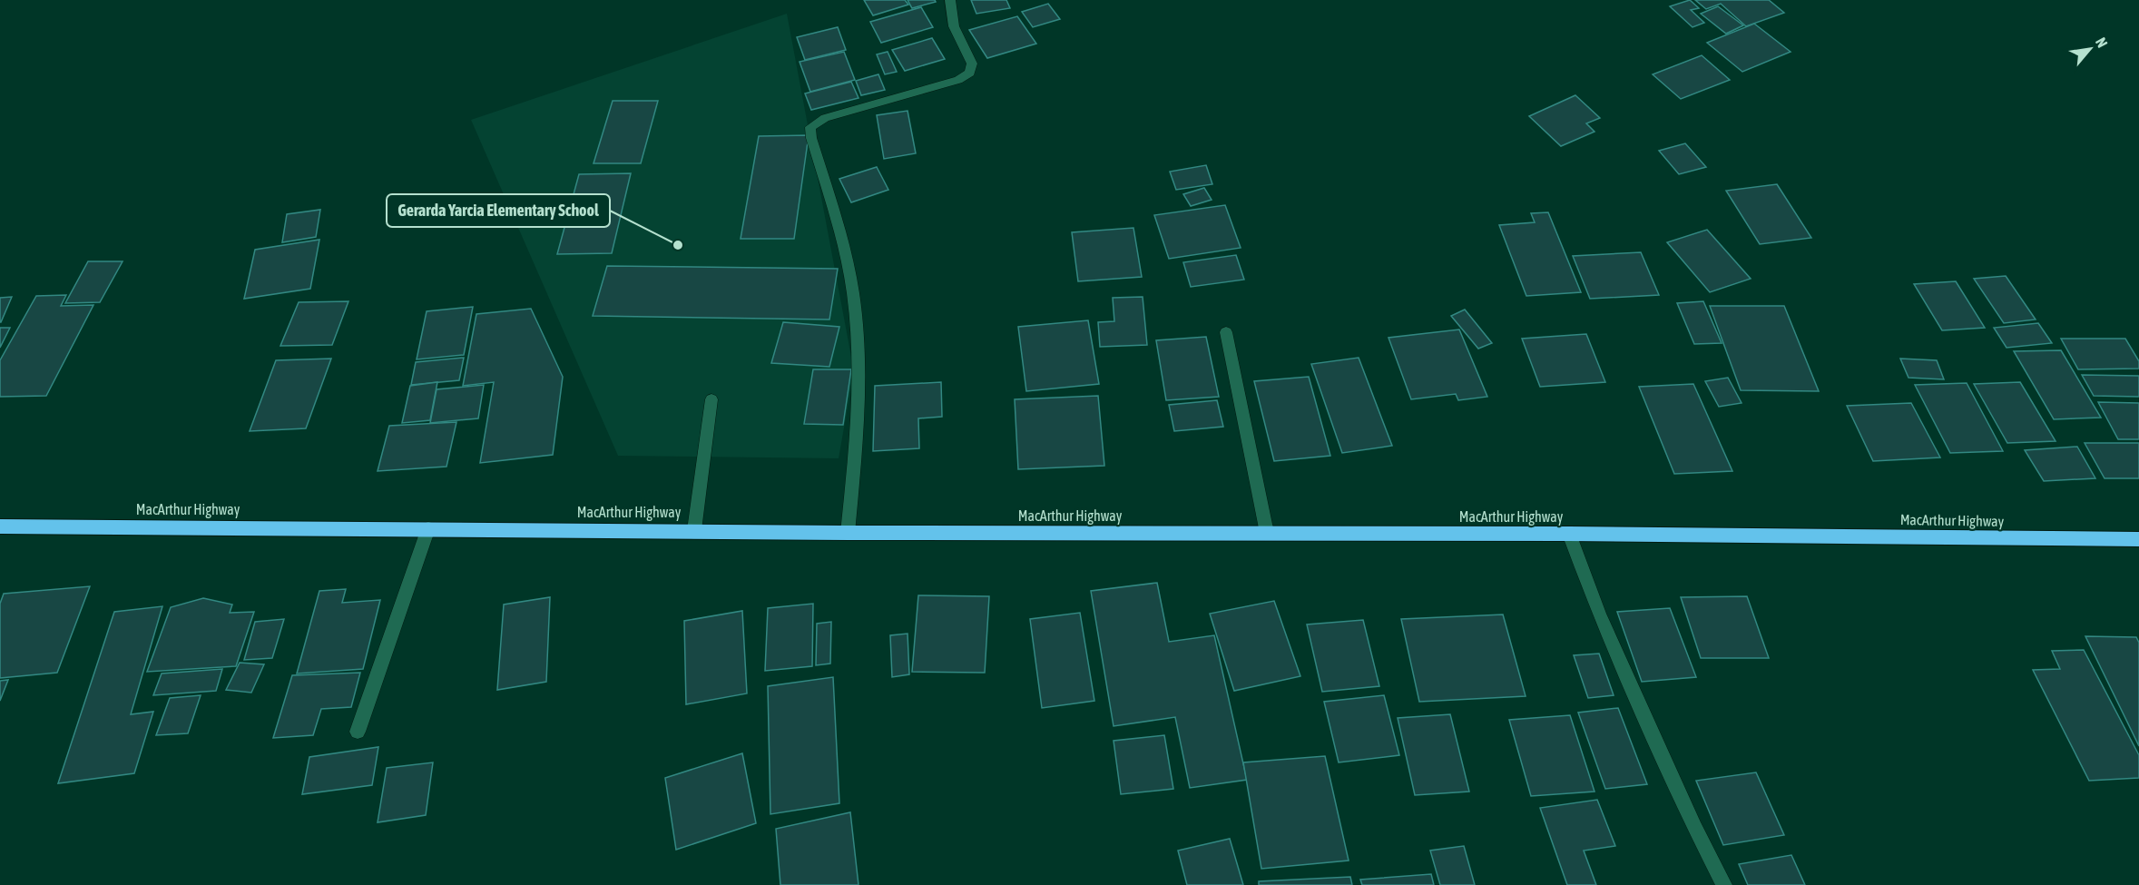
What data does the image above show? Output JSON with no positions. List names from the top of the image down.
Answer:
{
  "streets": {
    "highway": ["MacArthur Highway"]
  },
  "places": ["Gerarda Yarcia Elementary School"],
  "north": "top right"
}
